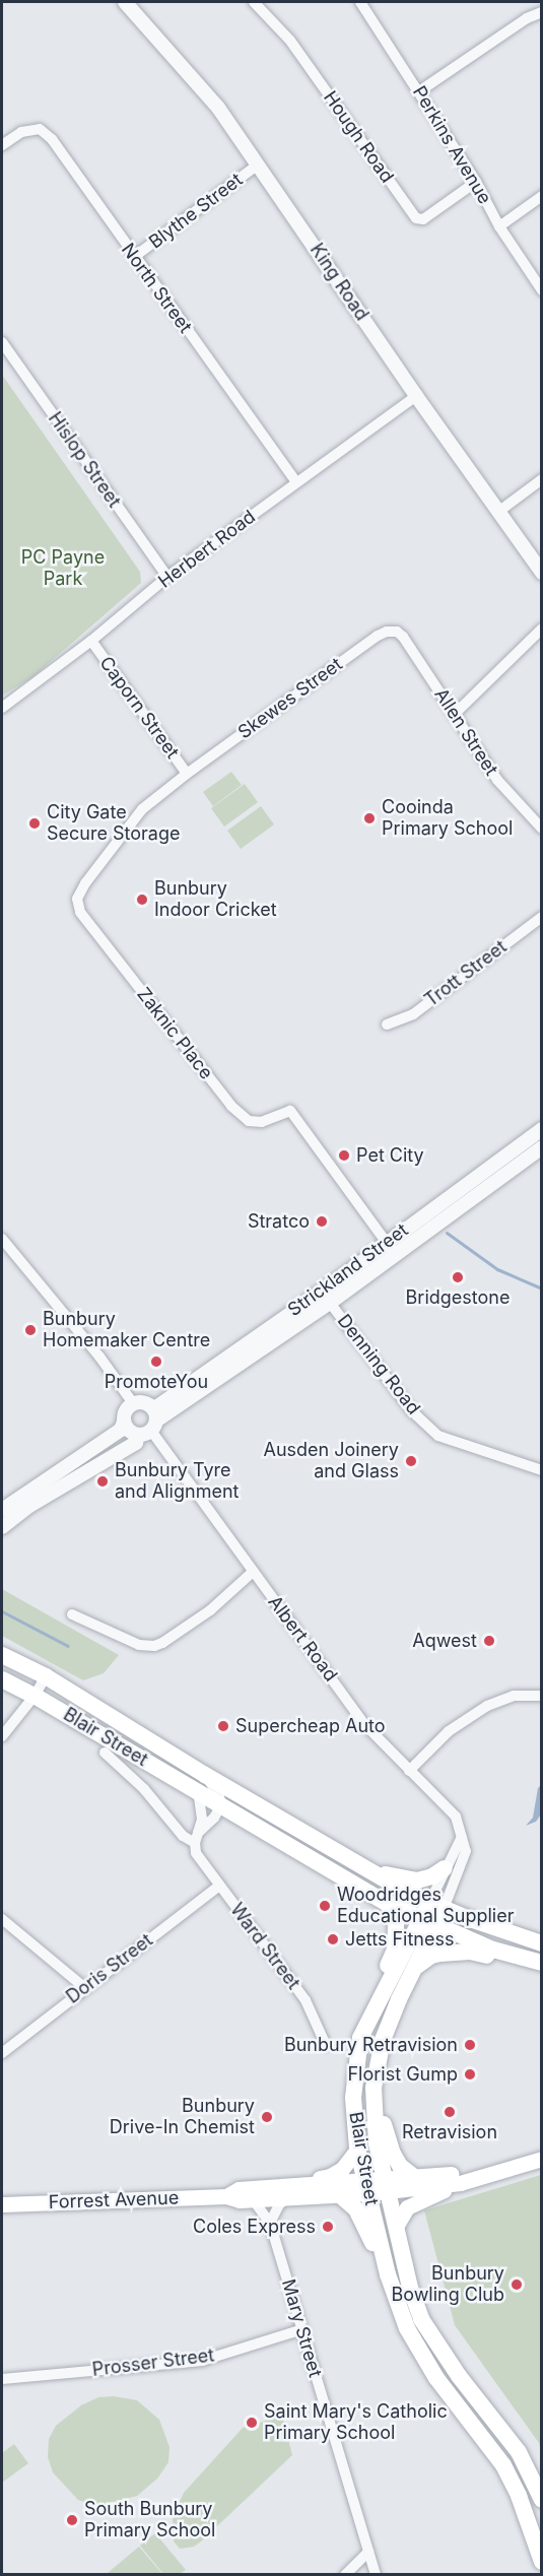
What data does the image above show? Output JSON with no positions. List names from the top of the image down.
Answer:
{
  "streets": {
    "main road": ["Albert Road", "Blair Street", "Forrest Avenue"],
    "street": [
      "Hough Road",
      "Perkins Avenue",
      "Blythe Street",
      "King Road",
      "North Street",
      "Hislop Street",
      "Herbert Road",
      "Skewes Street",
      "Caporn Street",
      "Allen Street",
      "Trott Street",
      "Zaknic Place",
      "Strickland Street",
      "Denning Road",
      "Ward Street",
      "Doris Street",
      "Mary Street",
      "Prosser Street"
    ]
  },
  "crossings": [
    ["Hough Road", "Perkins Avenue"],
    ["Blythe Street", "King Road"],
    ["Blythe Street", "North Street"],
    ["King Road", "Herbert Road"],
    ["North Street", "Herbert Road"],
    ["Hislop Street", "Herbert Road"],
    ["Herbert Road", "Caporn Street"],
    ["Skewes Street", "Caporn Street"],
    ["Skewes Street", "Allen Street"],
    ["Skewes Street", "Zaknic Place"],
    ["Caporn Street", "Zaknic Place"],
    ["Zaknic Place", "Strickland Street"],
    ["Strickland Street", "Denning Road"],
    ["Strickland Street", "Albert Road"],
    ["Albert Road", "Blair Street"],
    ["Blair Street", "Forrest Avenue"],
    ["Ward Street", "Doris Street"],
    ["Forrest Avenue", "Mary Street"],
    ["Mary Street", "Prosser Street"]
  ],
  "parks": ["PC Payne Park"],
  "places": [
    "Cooinda Primary School",
    "City Gate Secure Storage",
    "Bunbury Indoor Cricket",
    "Pet City",
    "Stratco",
    "Bridgestone",
    "Bunbury Homemaker Centre",
    "PromoteYou",
    "Ausden Joinery and Glass",
    "Bunbury Tyre and Alignment",
    "Aqwest",
    "Supercheap Auto",
    "Woodridges Educational Supplier",
    "Jetts Fitness",
    "Bunbury Retravision",
    "Florist Gump",
    "Retravision",
    "Bunbury Drive-In Chemist",
    "Coles Express",
    "Bunbury Bowling Club",
    "Saint Mary's Catholic Primary School",
    "South Bunbury Primary School"
  ]
}
